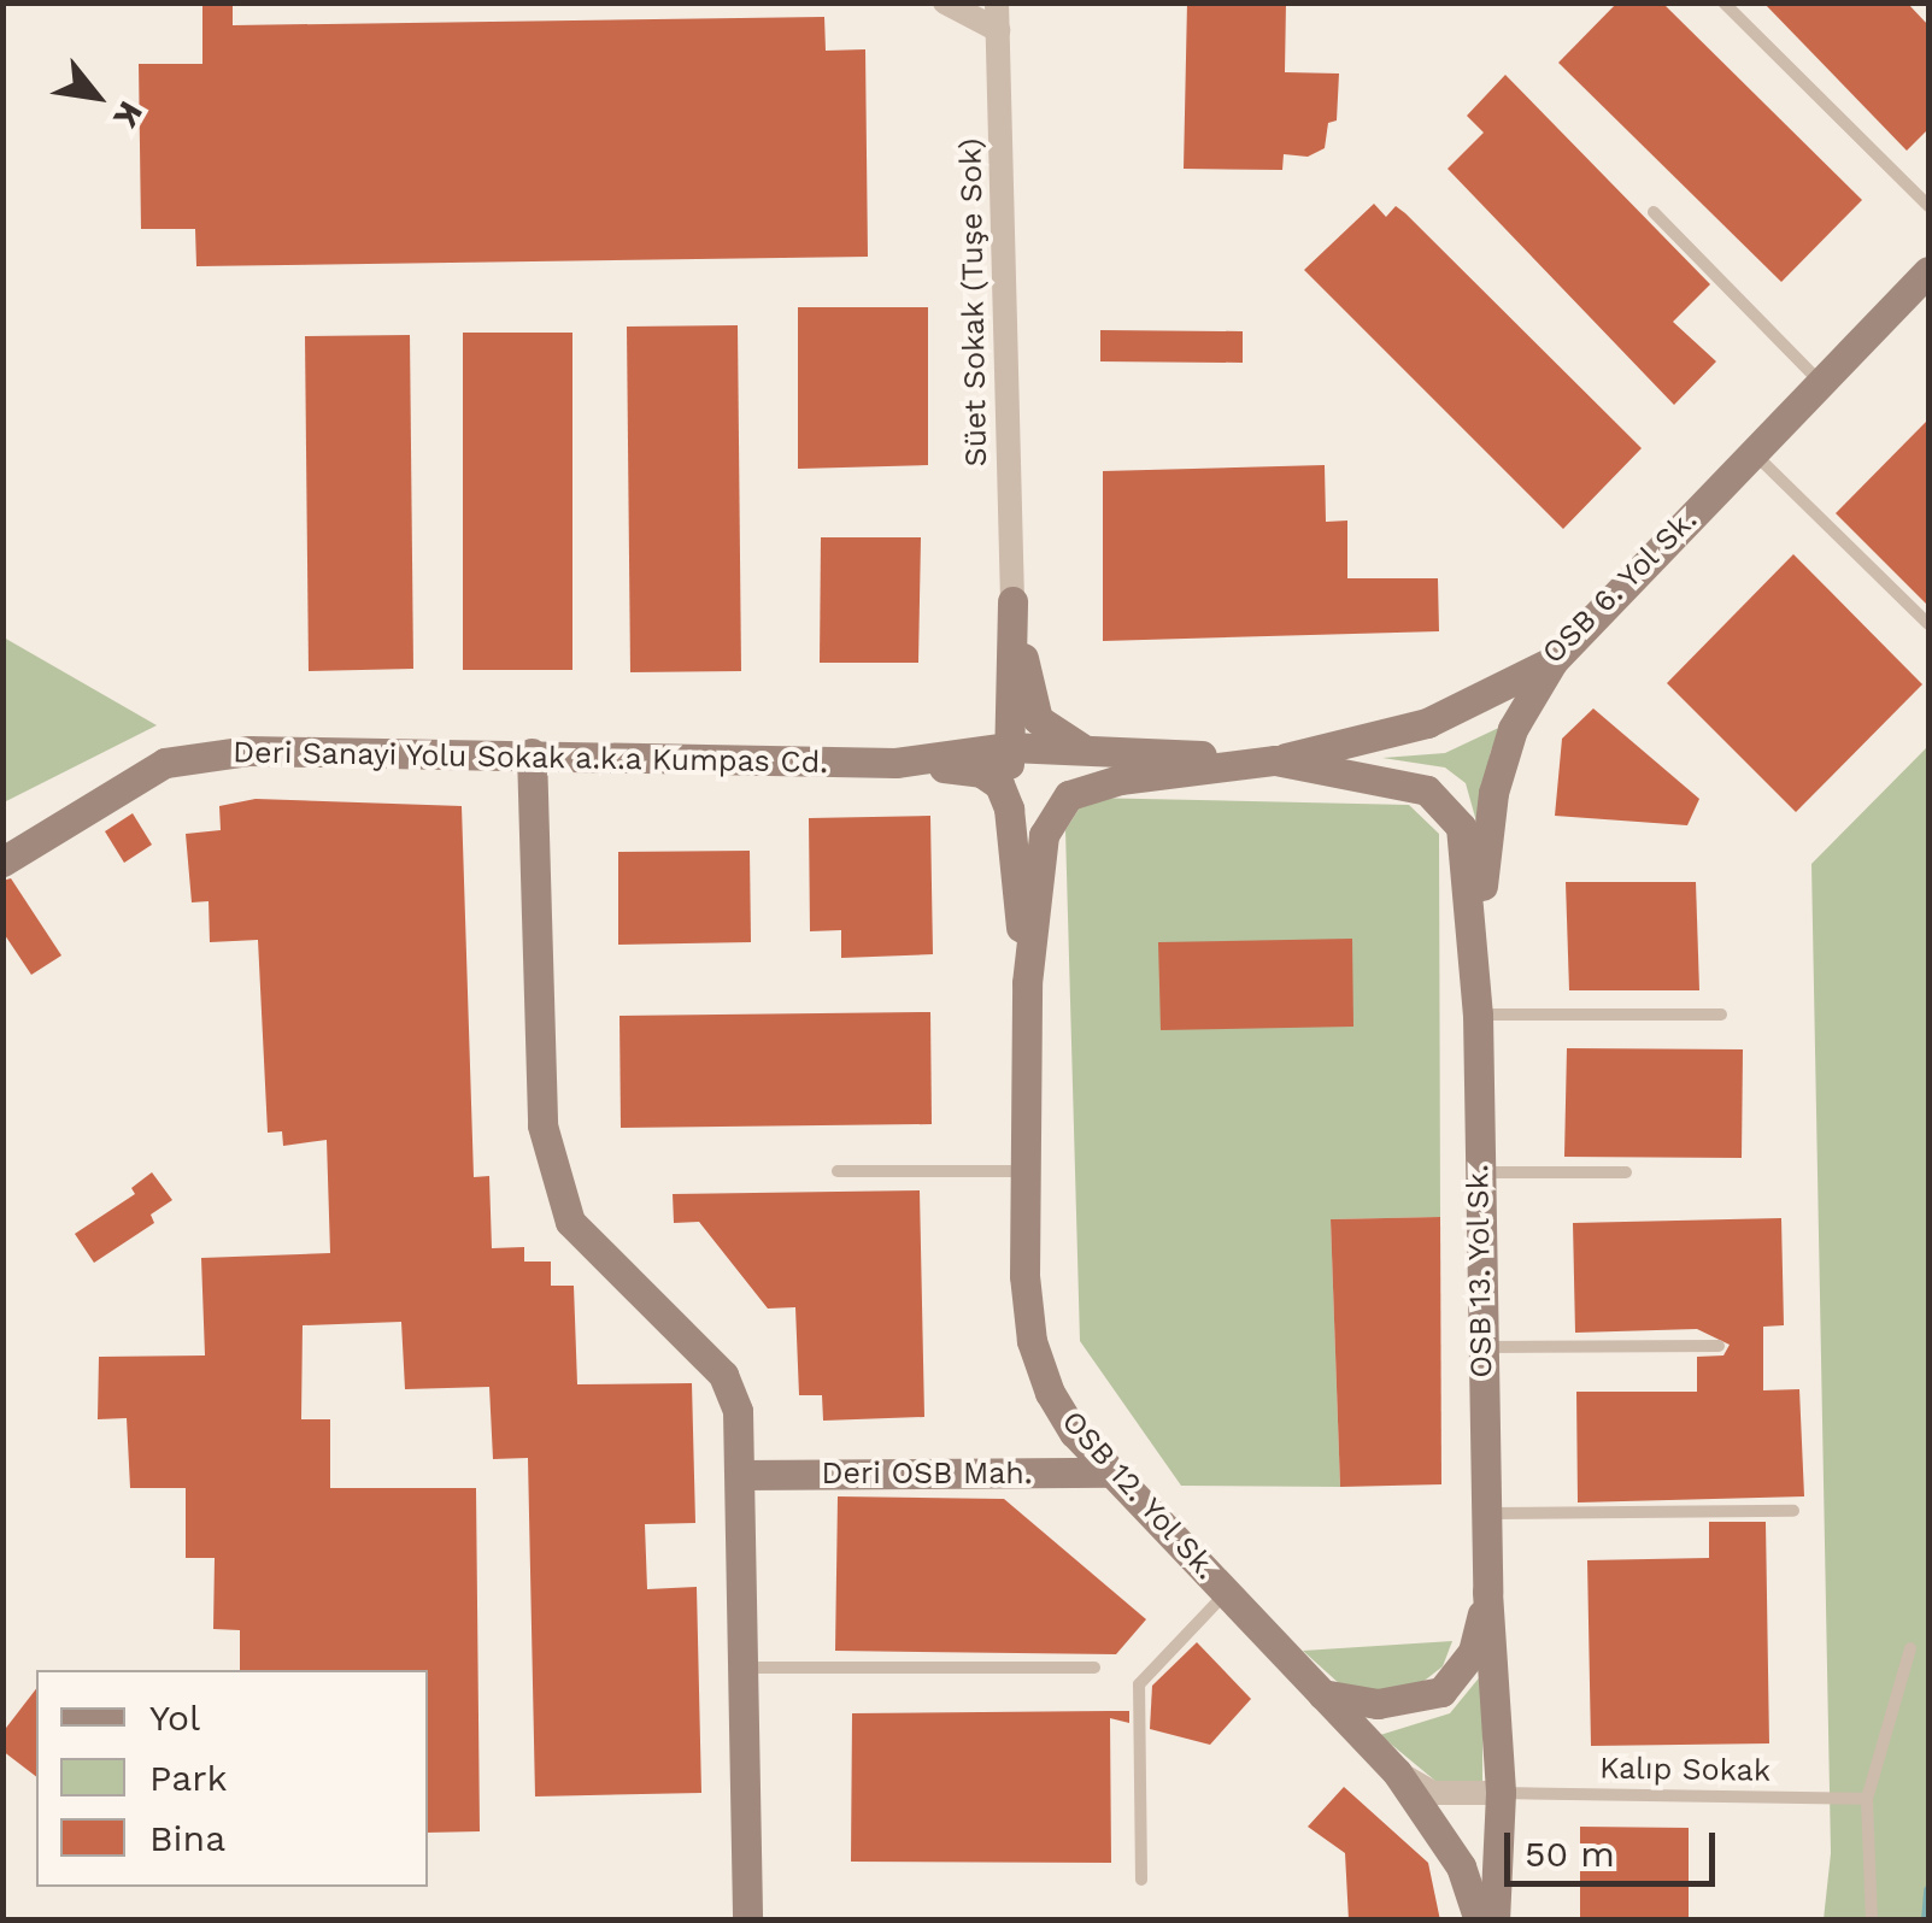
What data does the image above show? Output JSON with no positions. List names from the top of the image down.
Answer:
{
  "streets": {
    "main road": [
      "OSB 6. Yol Sk.",
      "Deri Sanayi Yolu Sokak a.k.a Kumpas Cd.",
      "OSB 13. Yol Sk.",
      "Deri OSB Mah.",
      "OSB 12. Yol Sk."
    ],
    "street": ["Süet Sokak (Tuşe Sok)"],
    "lane": ["Kalıp Sokak"]
  },
  "crossings": [
    ["OSB 6. Yol Sk.", "Deri Sanayi Yolu Sokak a.k.a Kumpas Cd."],
    ["Deri OSB Mah.", "OSB 12. Yol Sk."]
  ],
  "legend": ["Yol", "Park", "Bina"],
  "scale_bar": "50 m",
  "north": "bottom right"
}
